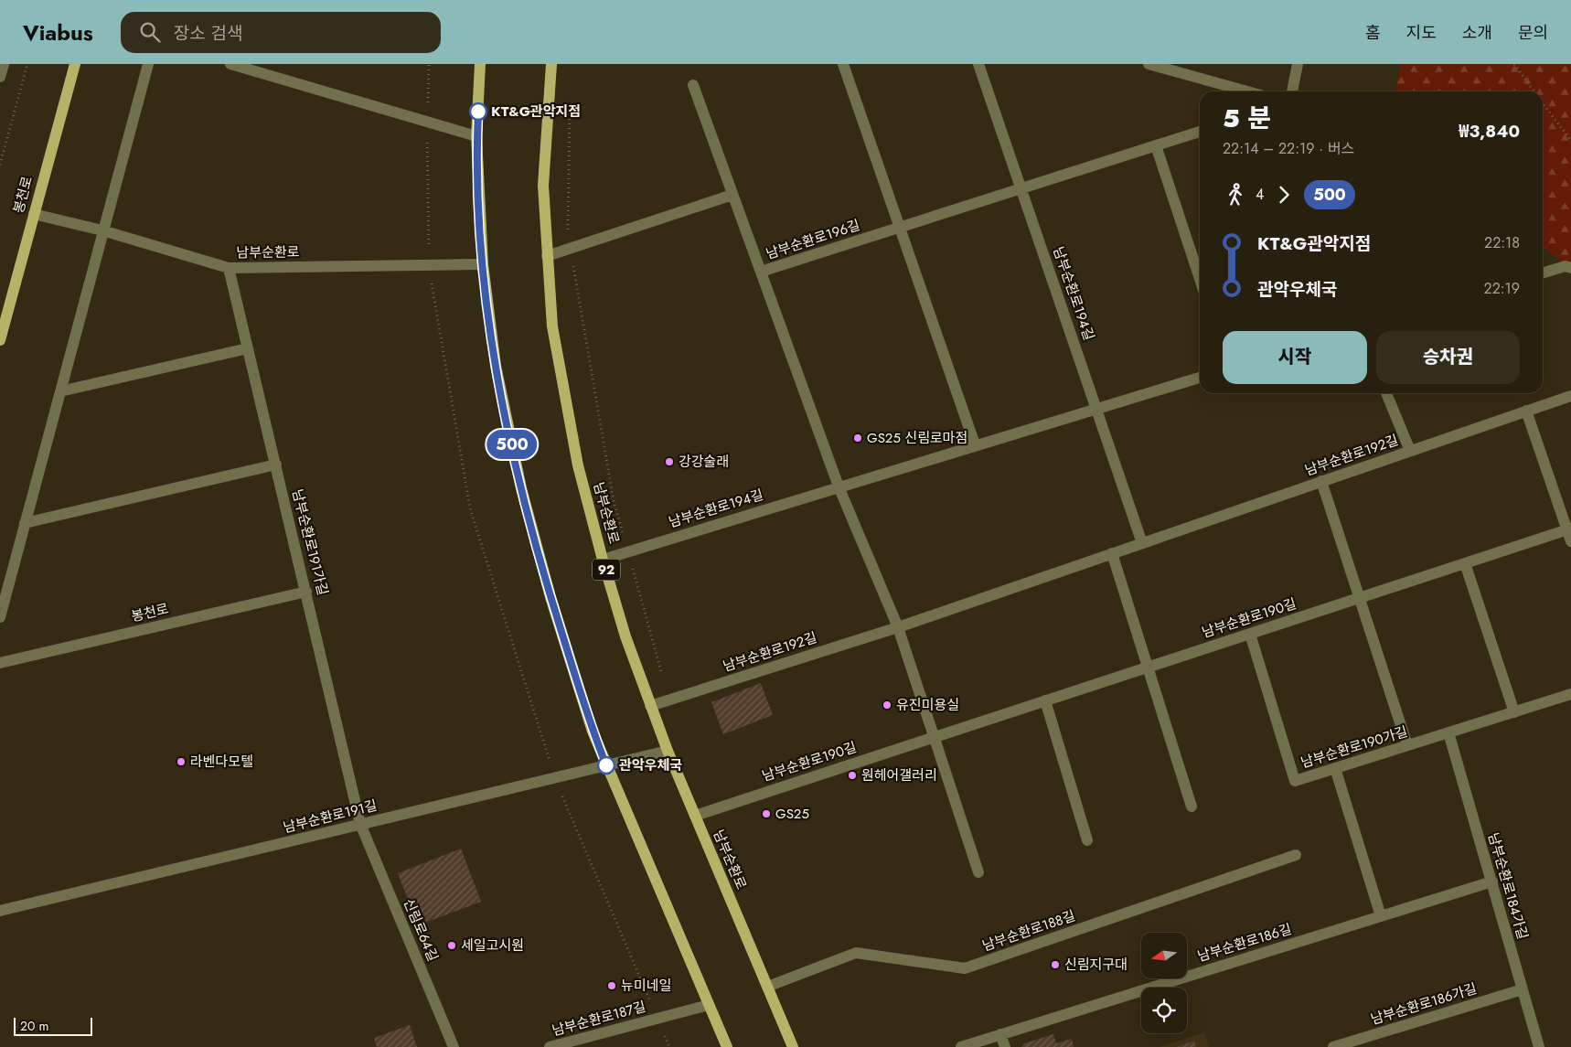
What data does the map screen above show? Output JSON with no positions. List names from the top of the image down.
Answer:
{
  "streets": {
    "main road": ["봉천로", "남부순환로", "92"],
    "street": [
      "남부순환로196길",
      "남부순환로194길",
      "남부순환로192길",
      "남부순환로191가길",
      "남부순환로190길",
      "남부순환로190가길",
      "남부순환로191길",
      "남부순환로184가길",
      "신림로64길",
      "남부순환로188길",
      "남부순환로186길",
      "남부순환로186가길",
      "남부순환로187길"
    ]
  },
  "crossings": [
    ["봉천로", "남부순환로"],
    ["봉천로", "남부순환로191가길"],
    ["남부순환로196길", "남부순환로194길"],
    ["남부순환로", "남부순환로194길"],
    ["남부순환로", "남부순환로192길"],
    ["남부순환로", "남부순환로191가길"],
    ["남부순환로", "남부순환로190길"],
    ["남부순환로", "남부순환로191길"],
    ["남부순환로", "남부순환로188길"],
    ["남부순환로191가길", "남부순환로191길"],
    ["남부순환로191가길", "신림로64길"],
    ["남부순환로190길", "남부순환로190가길"],
    ["남부순환로190가길", "남부순환로184가길"],
    ["남부순환로191길", "신림로64길"],
    ["남부순환로184가길", "남부순환로186길"],
    ["남부순환로184가길", "남부순환로186가길"]
  ],
  "places": [
    "KT&G관악지점",
    "GS25 신림로마점",
    "강강술래",
    "유진미용실",
    "라벤다모텔",
    "관악우체국",
    "원헤어갤러리",
    "GS25",
    "세일고시원",
    "신림지구대",
    "뉴미네일"
  ],
  "lines": ["bus line 500"],
  "scale_bar": "20 m",
  "north": "left",
  "page": {
    "header": "Viabus",
    "search": "장소 검색",
    "nav": [
      "홈",
      "지도",
      "소개",
      "문의"
    ],
    "on_map": "500",
    "heading": ["5 분", "22:14 – 22:19 · 버스", "₩3,840"],
    "legs": ["4", "500"],
    "list": [
      {
        "name": "KT&G관악지점",
        "value": "22:18"
      },
      {
        "name": "관악우체국",
        "value": "22:19"
      }
    ],
    "buttons": ["시작", "승차권"],
    "scale": "20 m"
  }
}
